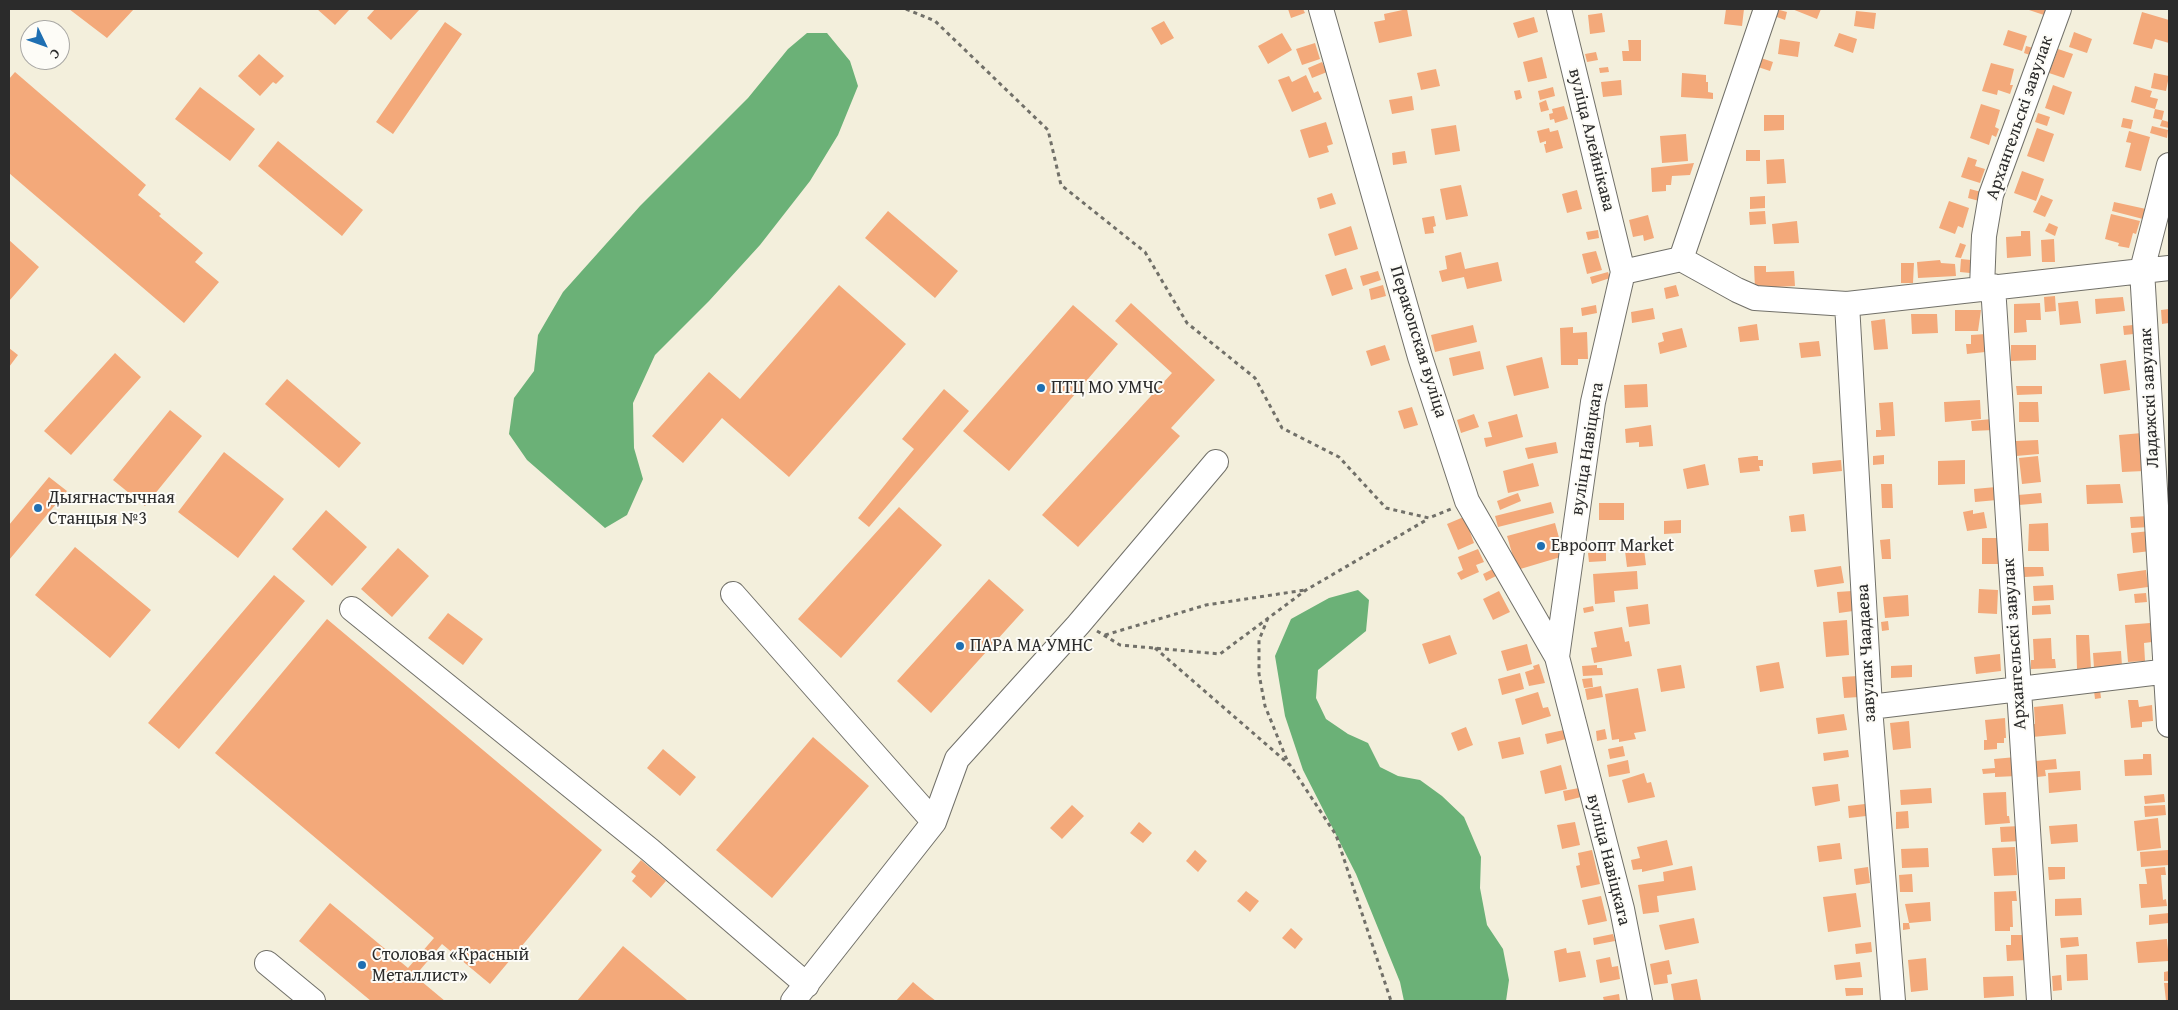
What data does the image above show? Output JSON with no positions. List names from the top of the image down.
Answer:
{
  "streets": {
    "street": [
      "Архангельскі завулак",
      "вуліца Алейнікава",
      "Перакопская вуліца",
      "Ладажскі завулак",
      "вуліца Навіцкага",
      "завулак Чаадаева"
    ]
  },
  "crossings": [
    ["вуліца Алейнікава", "вуліца Навіцкага"],
    ["Перакопская вуліца", "вуліца Навіцкага"]
  ],
  "places": [
    "ПТЦ МО УМЧС",
    "Дыягнастычная Станцыя №3",
    "Евроопт Market",
    "ПАРА МА УМНС",
    "Столовая «Красный Металлист»"
  ],
  "north": "bottom right"
}
